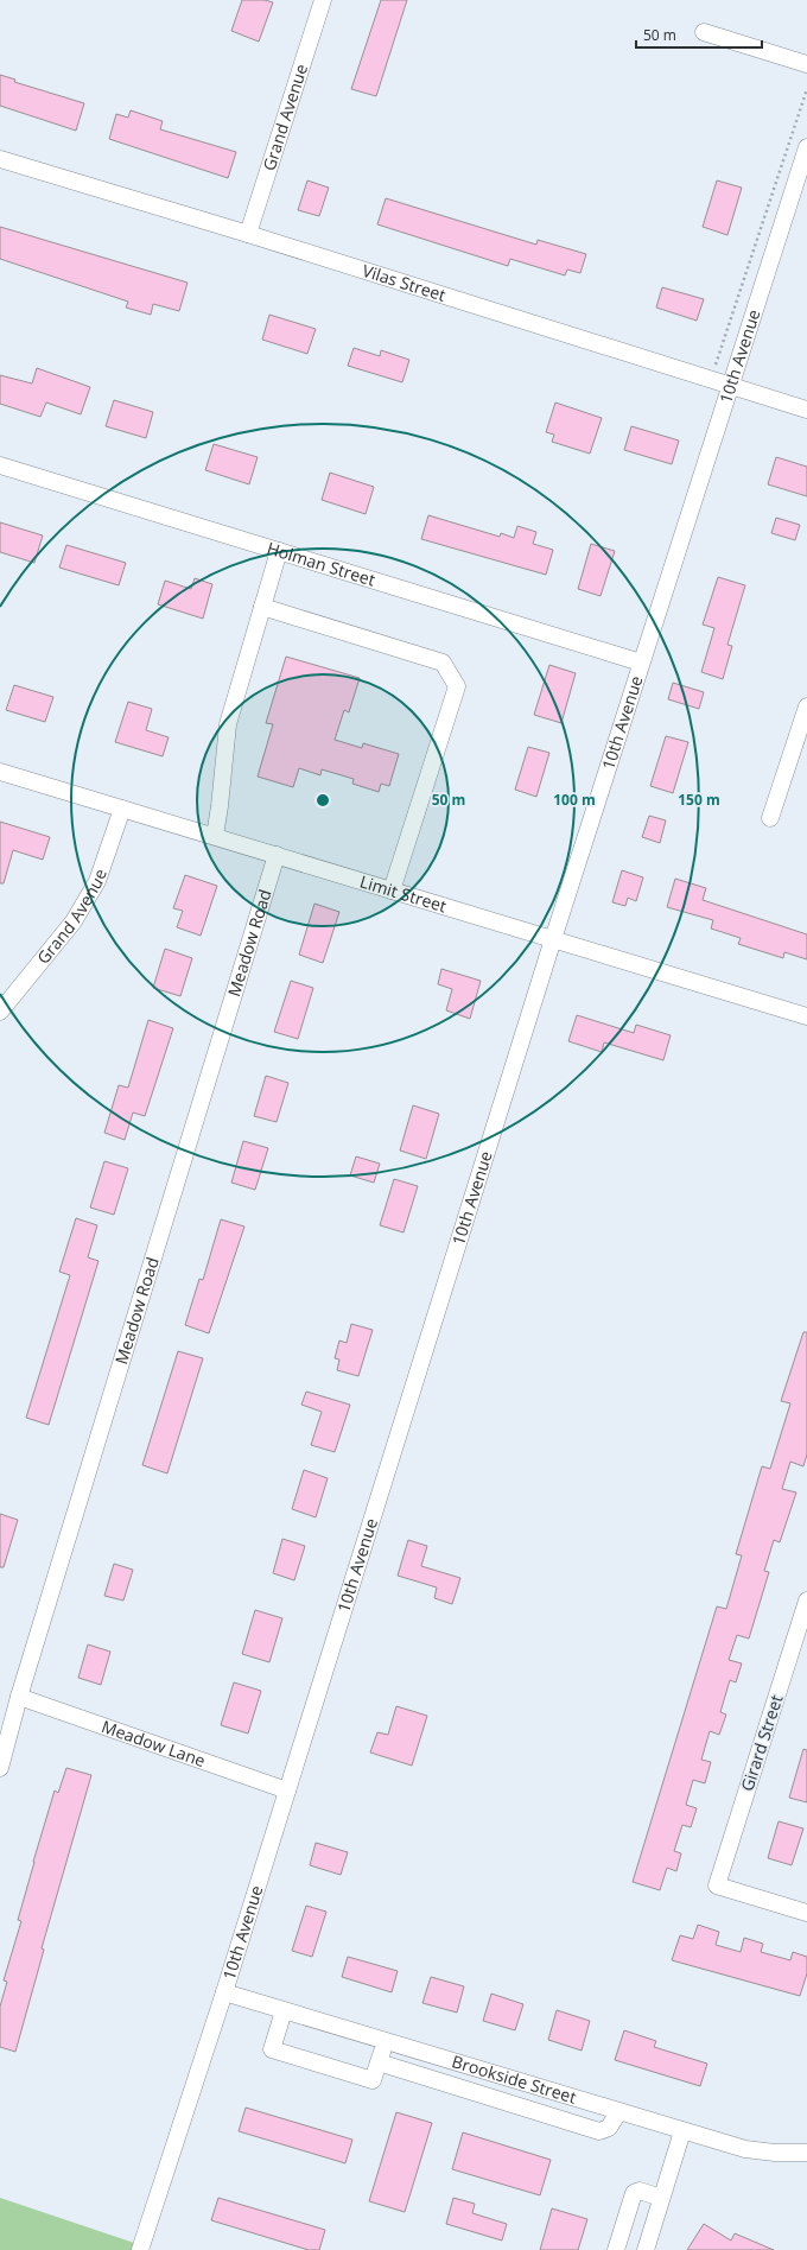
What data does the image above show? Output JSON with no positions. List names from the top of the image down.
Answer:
{
  "streets": {
    "street": [
      "Grand Avenue",
      "Vilas Street",
      "10th Avenue",
      "Holman Street",
      "Limit Street",
      "Meadow Road",
      "Girard Street",
      "Meadow Lane",
      "Brookside Street"
    ]
  },
  "crossings": [
    ["Grand Avenue", "Vilas Street"],
    ["Grand Avenue", "Limit Street"],
    ["Vilas Street", "10th Avenue"],
    ["10th Avenue", "Holman Street"],
    ["10th Avenue", "Limit Street"],
    ["10th Avenue", "Meadow Lane"],
    ["10th Avenue", "Brookside Street"],
    ["Limit Street", "Meadow Road"],
    ["Meadow Road", "Meadow Lane"]
  ],
  "scale_bar": "50 m",
  "rings": ["50 m", "100 m", "150 m"]
}
